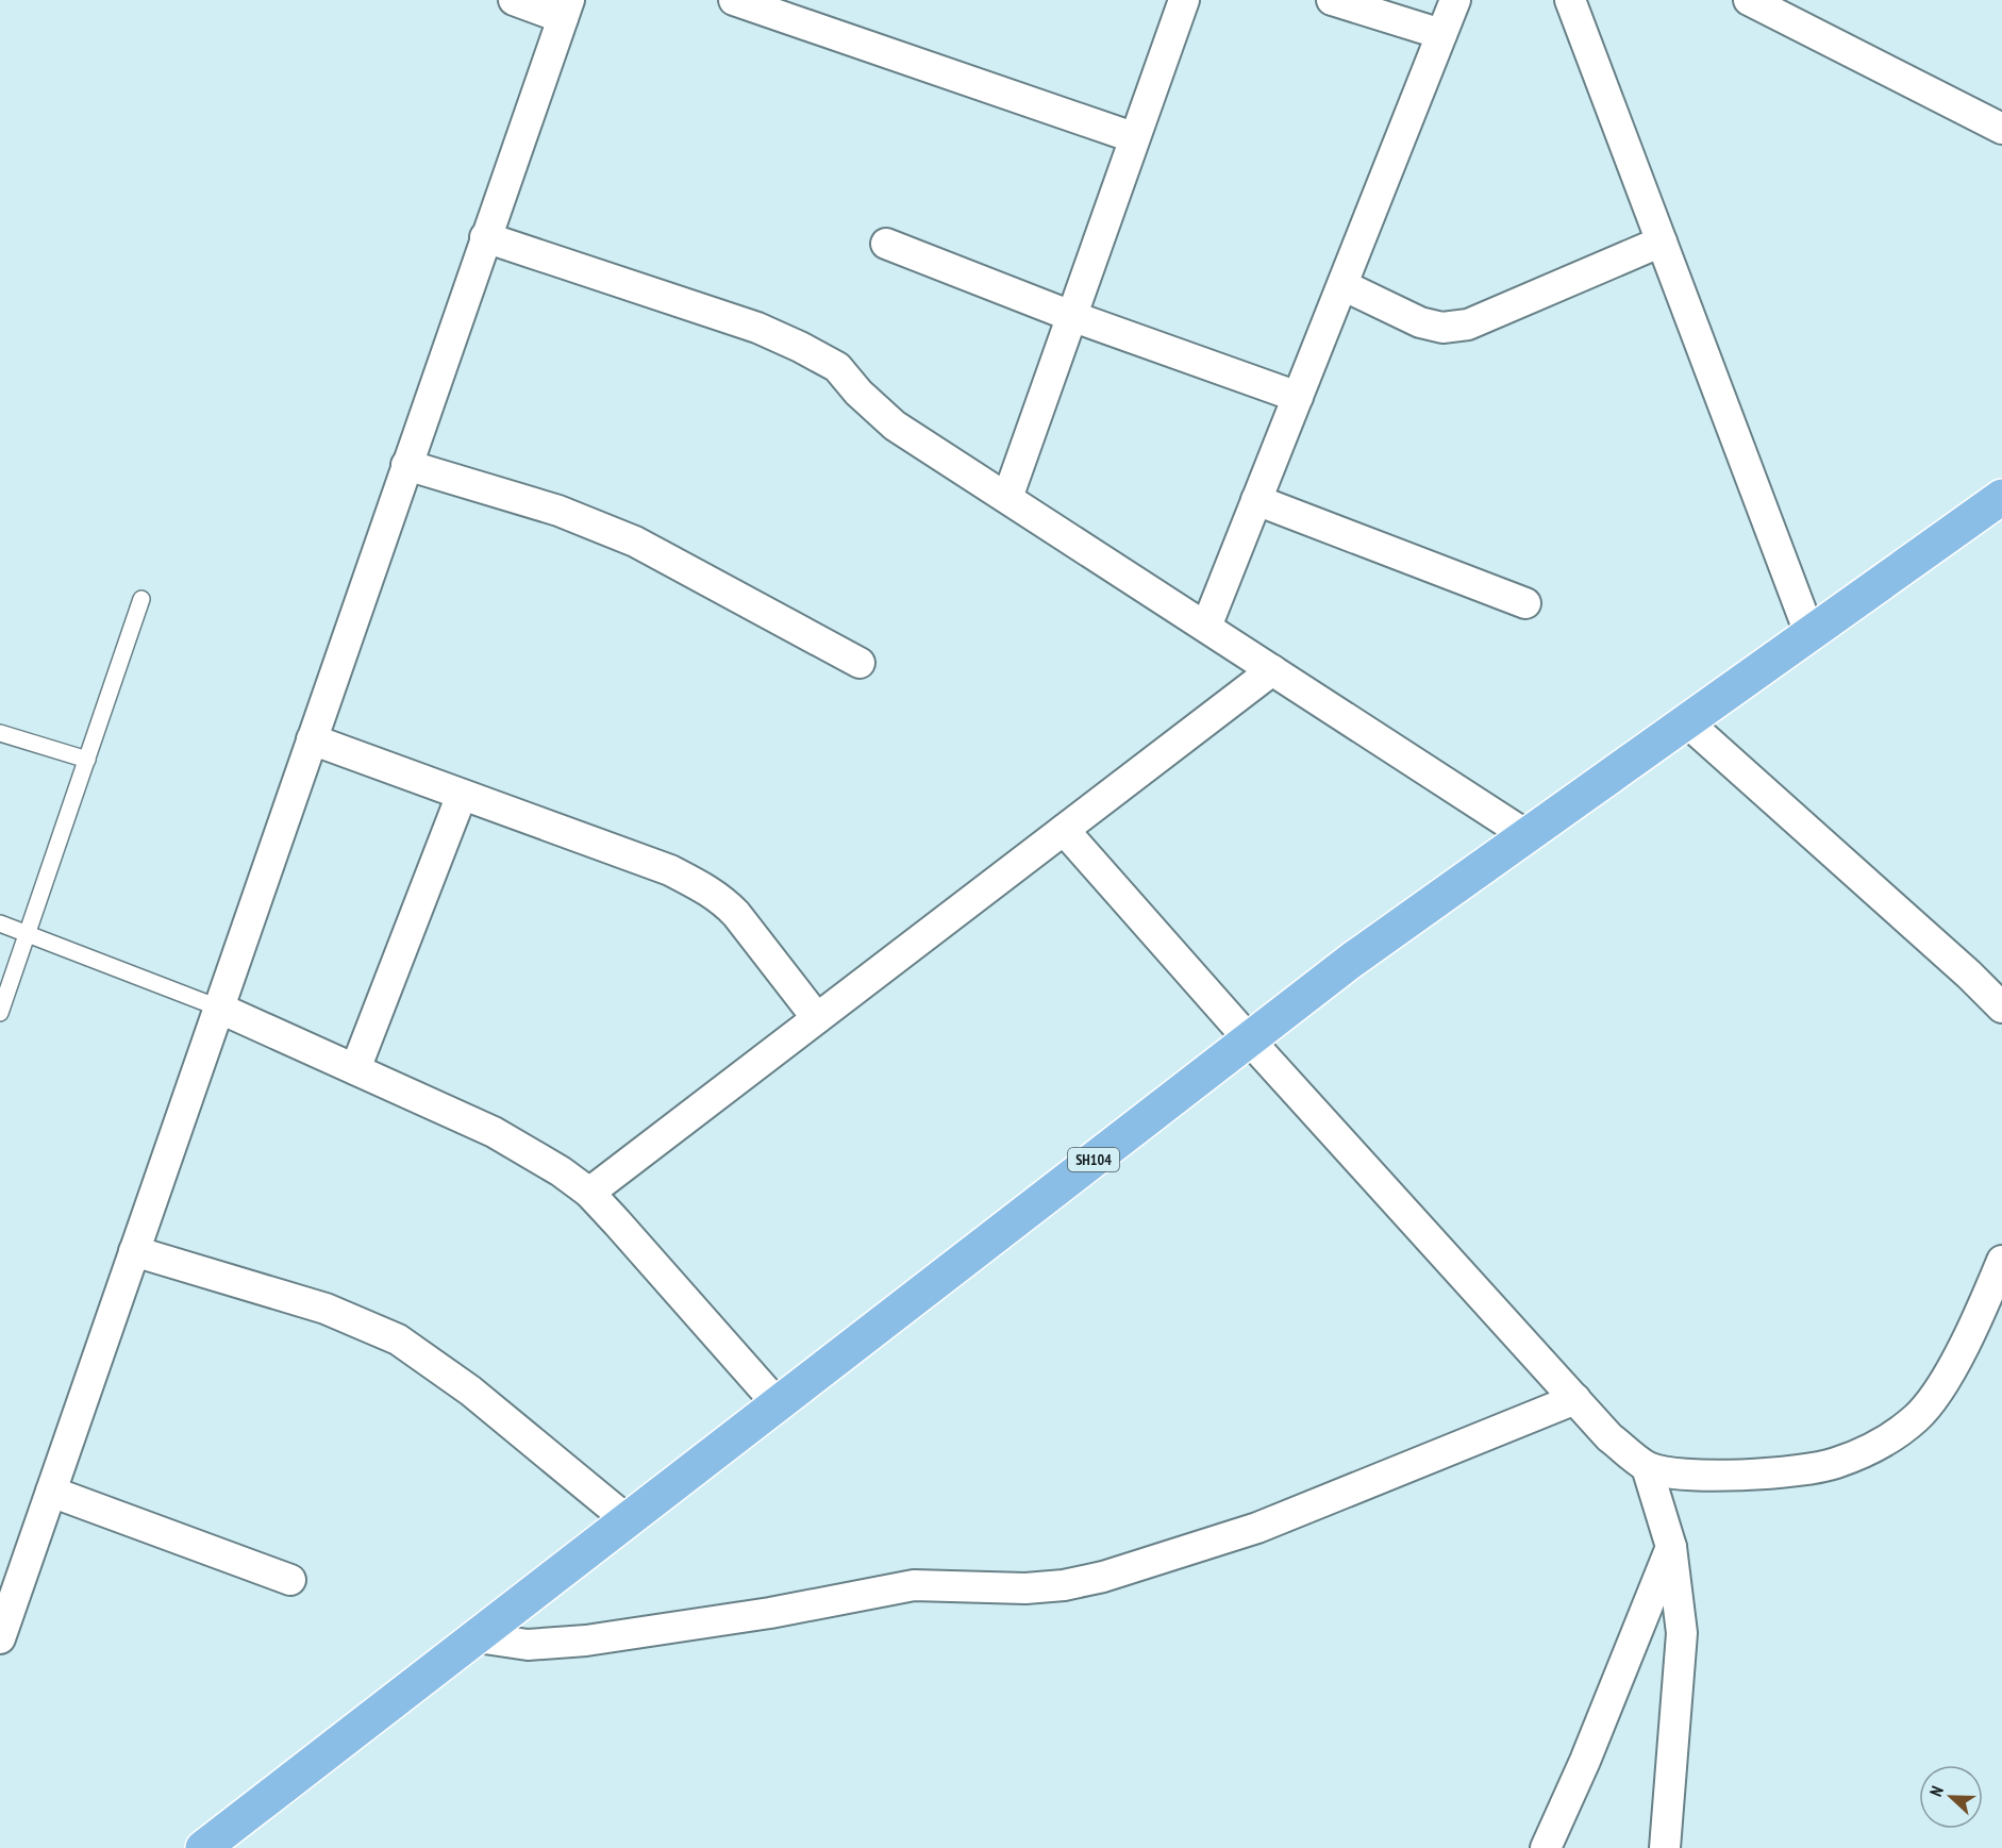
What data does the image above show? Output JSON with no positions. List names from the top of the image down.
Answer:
{
  "streets": {
    "main road": ["SH104"]
  },
  "north": "left"
}
